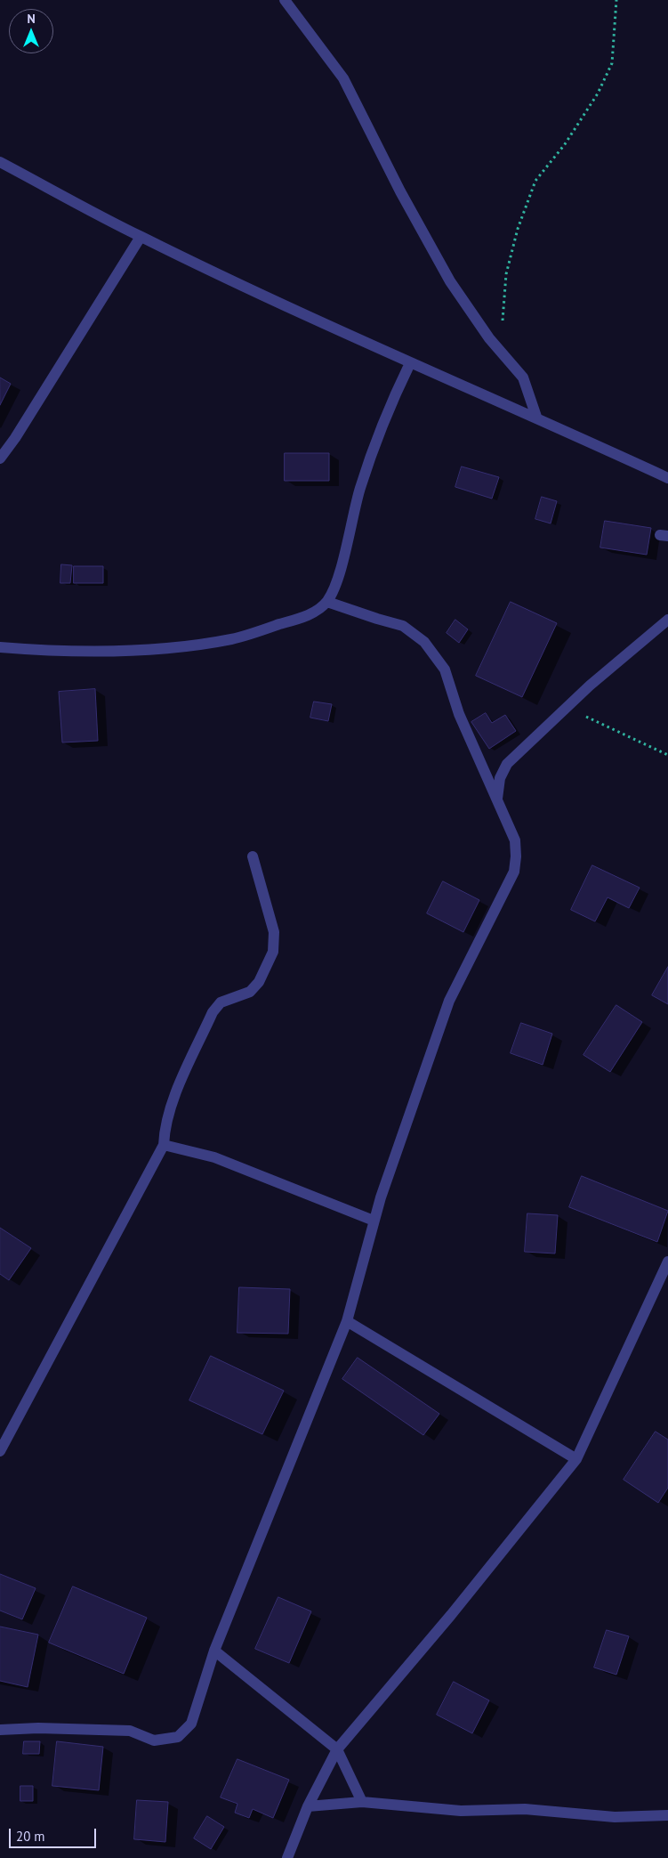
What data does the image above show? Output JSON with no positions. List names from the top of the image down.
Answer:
{
  "scale_bar": "20 m",
  "north": "top"
}
